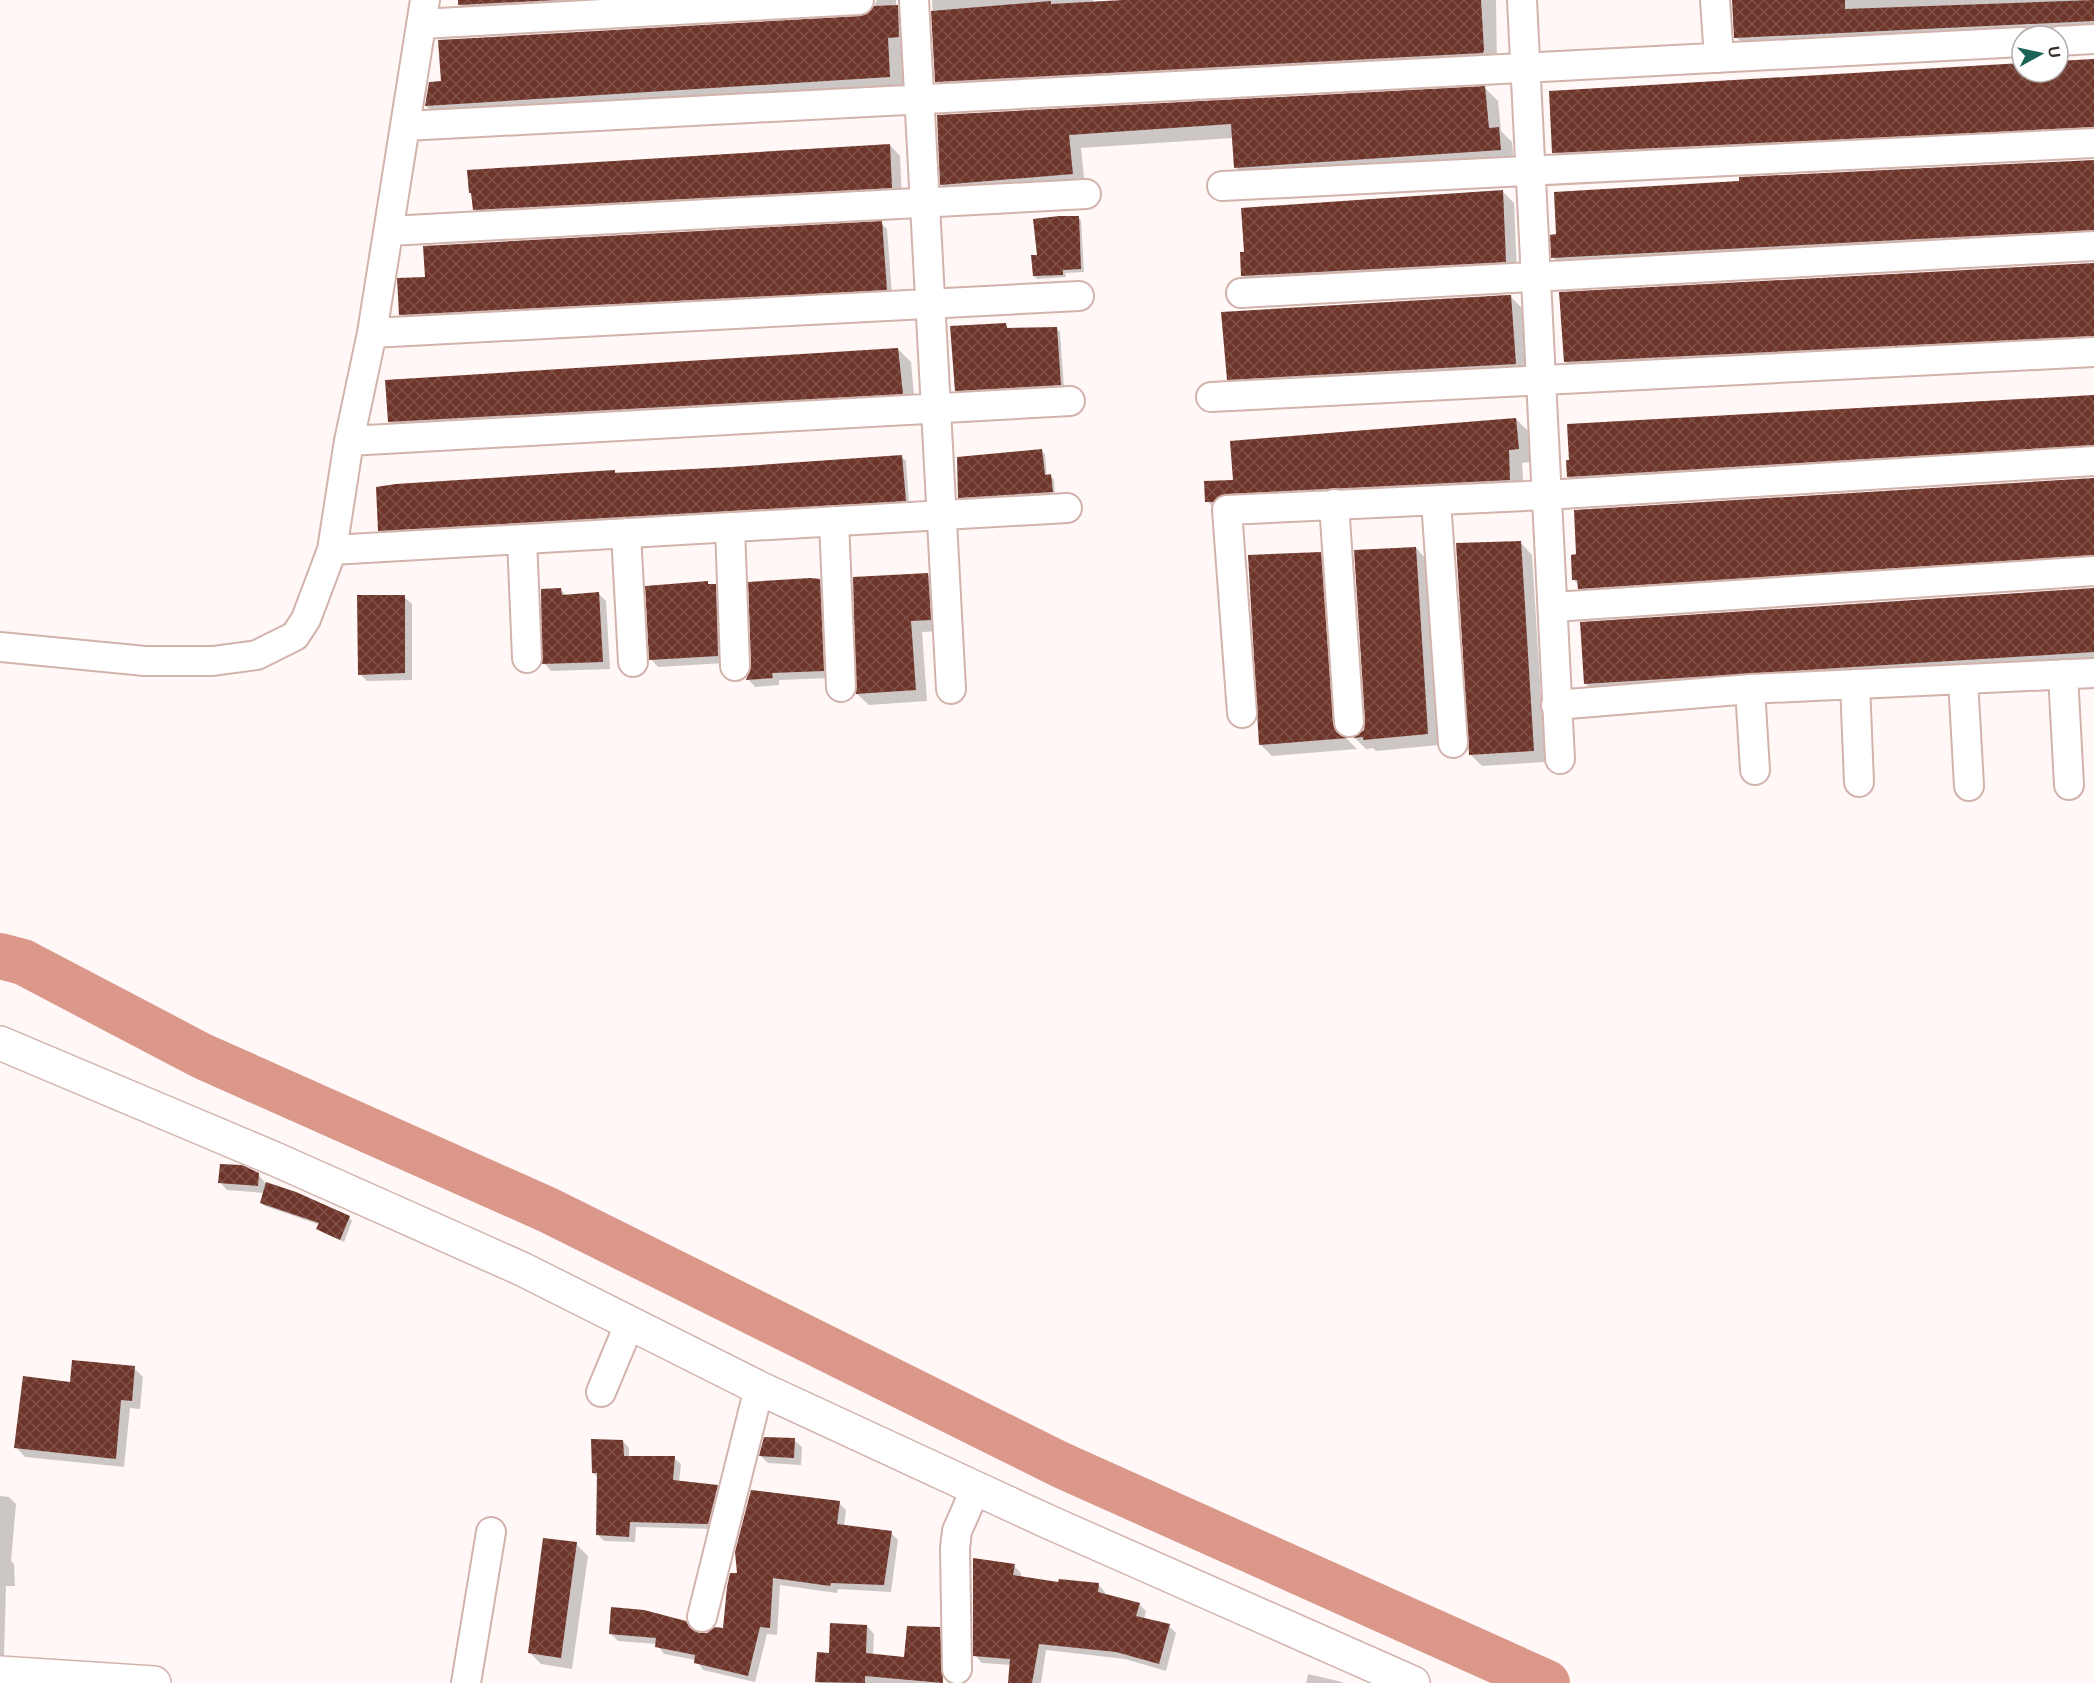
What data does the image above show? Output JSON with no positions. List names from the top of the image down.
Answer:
{
  "north": "right"
}
